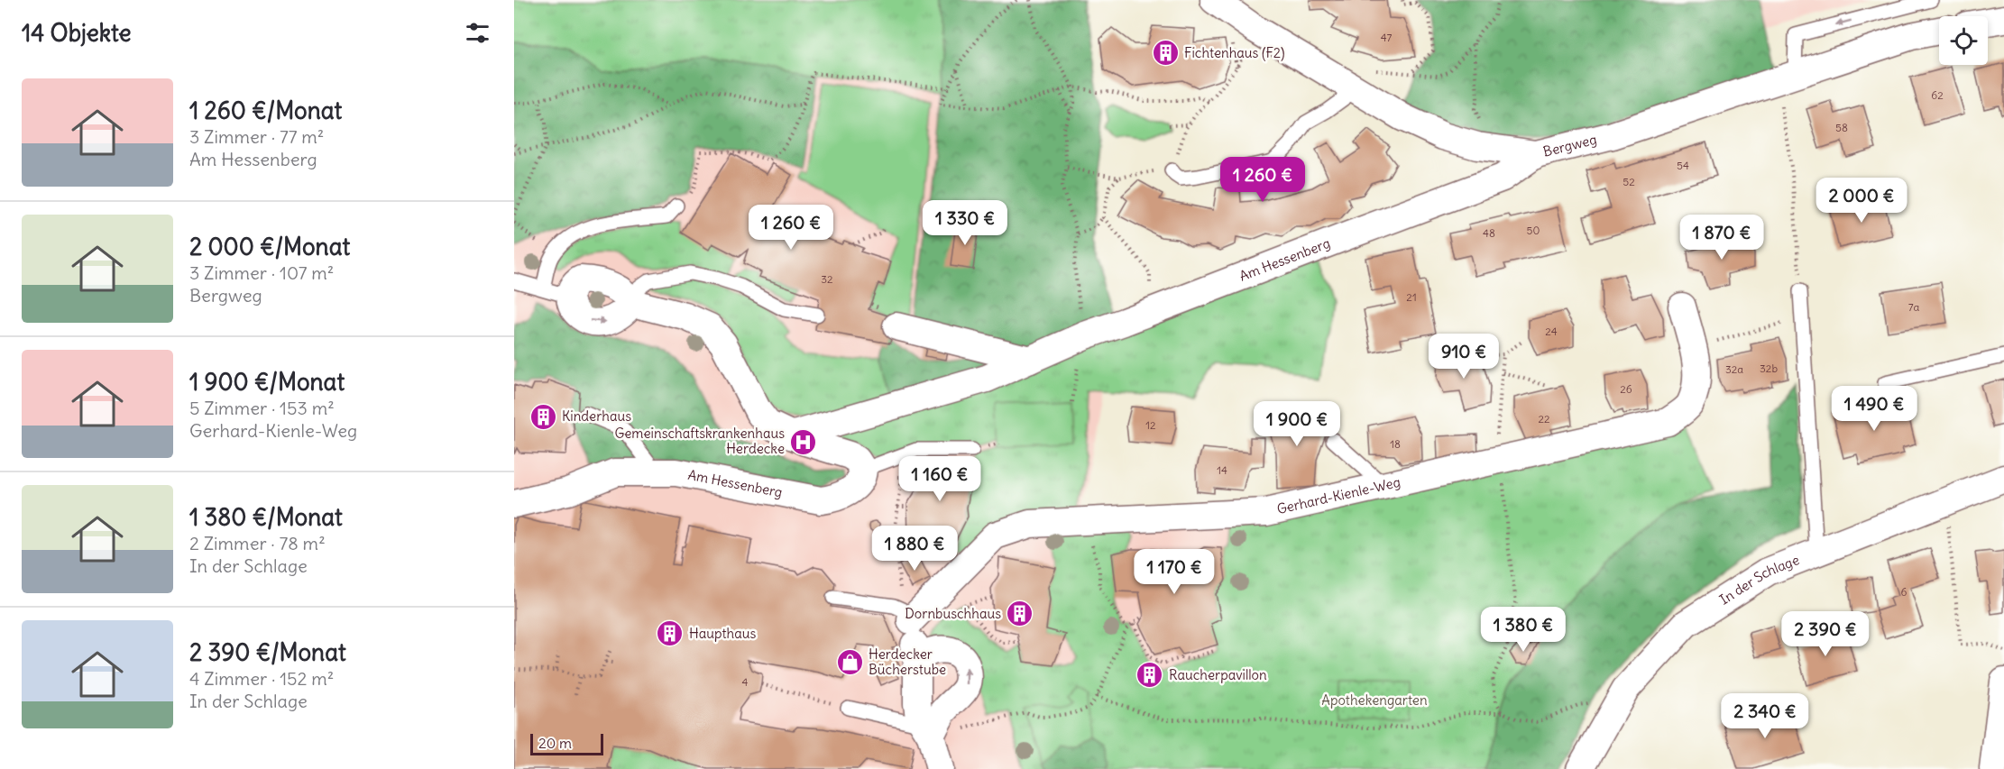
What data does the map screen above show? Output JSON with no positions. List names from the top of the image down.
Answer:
{
  "streets": {
    "street": [
      "Bergweg",
      "Am Hessenberg",
      "Gerhard-Kienle-Weg",
      "In der Schlage"
    ]
  },
  "crossings": [
    ["Bergweg", "Am Hessenberg"]
  ],
  "parks": ["Apothekengarten"],
  "places": {
    "building": [
      "Fichtenhaus (F2)",
      "Kinderhaus",
      "Dornbuschhaus",
      "Haupthaus",
      "Raucherpavillon"
    ],
    "hospital": ["Gemeinschaftskrankenhaus Herdecke"],
    "shop": ["Herdecker Bücherstube"]
  },
  "house_numbers": [
    "47",
    "62",
    "58",
    "54",
    "52",
    "50",
    "48",
    "32",
    "21",
    "7a",
    "24",
    "32b",
    "32a",
    "26",
    "22",
    "12",
    "18",
    "14",
    "6",
    "4"
  ],
  "scale_bar": "20 m",
  "page": {
    "heading": "14 Objekte",
    "list": [
      {
        "name": "1 260 €/Monat",
        "note": "3 Zimmer · 77 m² · Am Hessenberg"
      },
      {
        "name": "2 000 €/Monat",
        "note": "3 Zimmer · 107 m² · Bergweg"
      },
      {
        "name": "1 900 €/Monat",
        "note": "5 Zimmer · 153 m² · Gerhard-Kienle-Weg"
      },
      {
        "name": "1 380 €/Monat",
        "note": "2 Zimmer · 78 m² · In der Schlage"
      },
      {
        "name": "2 390 €/Monat",
        "note": "4 Zimmer · 152 m² · In der Schlage"
      }
    ],
    "price": [
      "1 260 €",
      "2 000 €",
      "1 330 €",
      "1 260 €",
      "1 870 €",
      "910 €",
      "1 490 €",
      "1 900 €",
      "1 160 €",
      "1 880 €",
      "1 170 €",
      "1 380 €",
      "2 390 €",
      "2 340 €"
    ],
    "scale": "20 m"
  }
}
